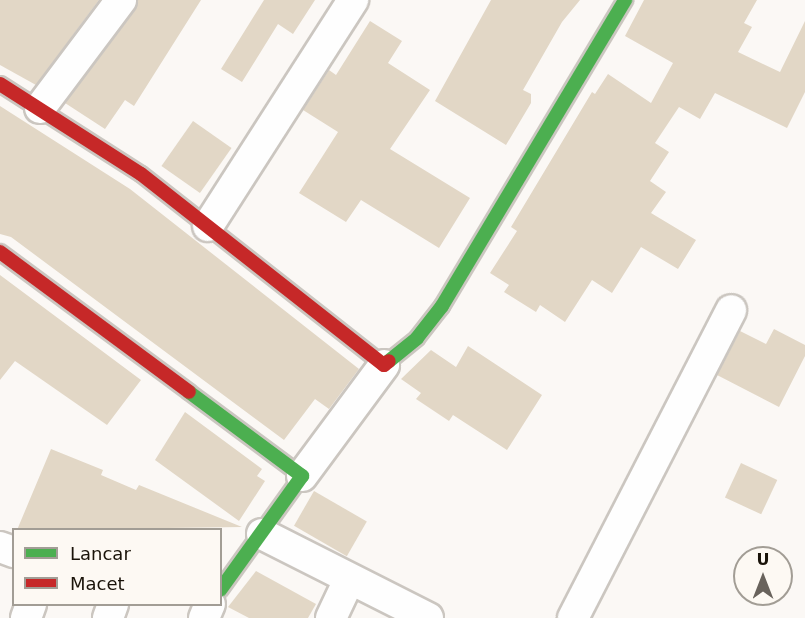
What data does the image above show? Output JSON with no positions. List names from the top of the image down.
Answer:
{
  "legend": ["Lancar", "Macet"],
  "north": "top"
}
